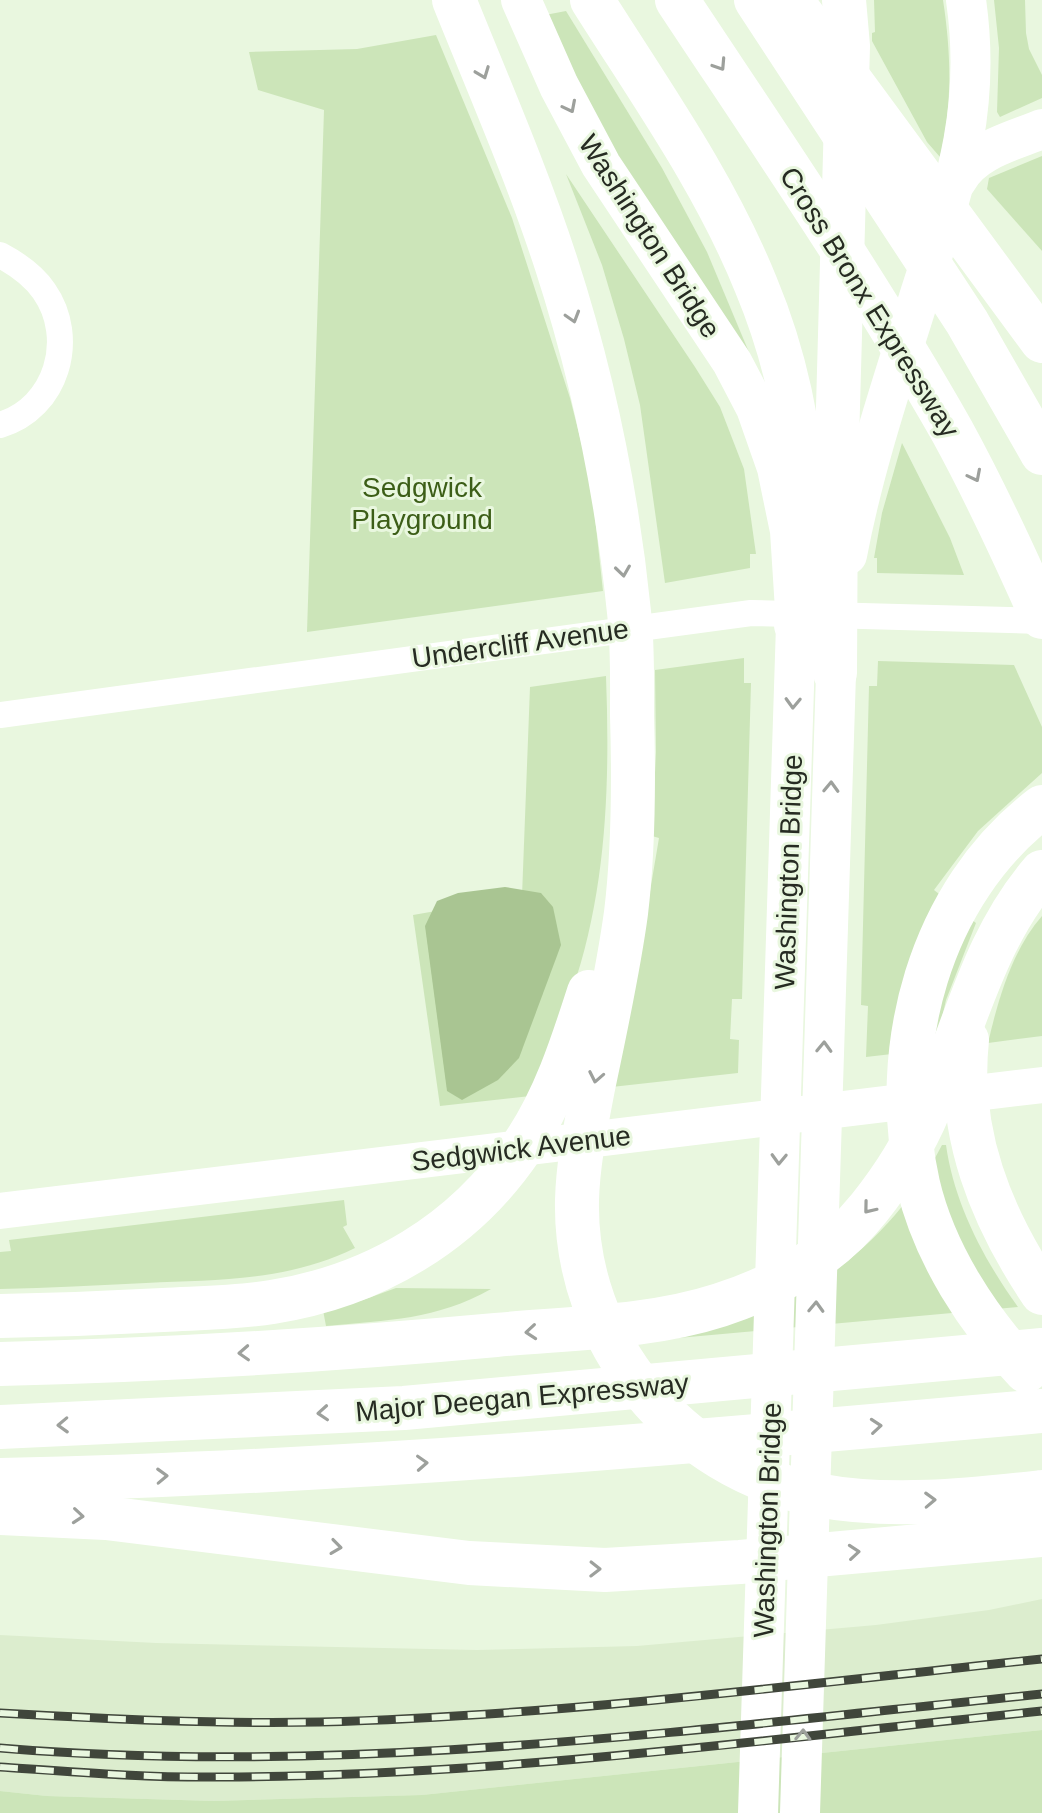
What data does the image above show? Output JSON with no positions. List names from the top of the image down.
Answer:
{
  "streets": {
    "highway": ["Cross Bronx Expressway", "Major Deegan Expressway"],
    "main road": ["Washington Bridge", "Sedgwick Avenue"],
    "street": ["Undercliff Avenue"]
  },
  "crossings": [
    ["Cross Bronx Expressway", "Undercliff Avenue"]
  ],
  "parks": ["Sedgwick Playground"]
}
